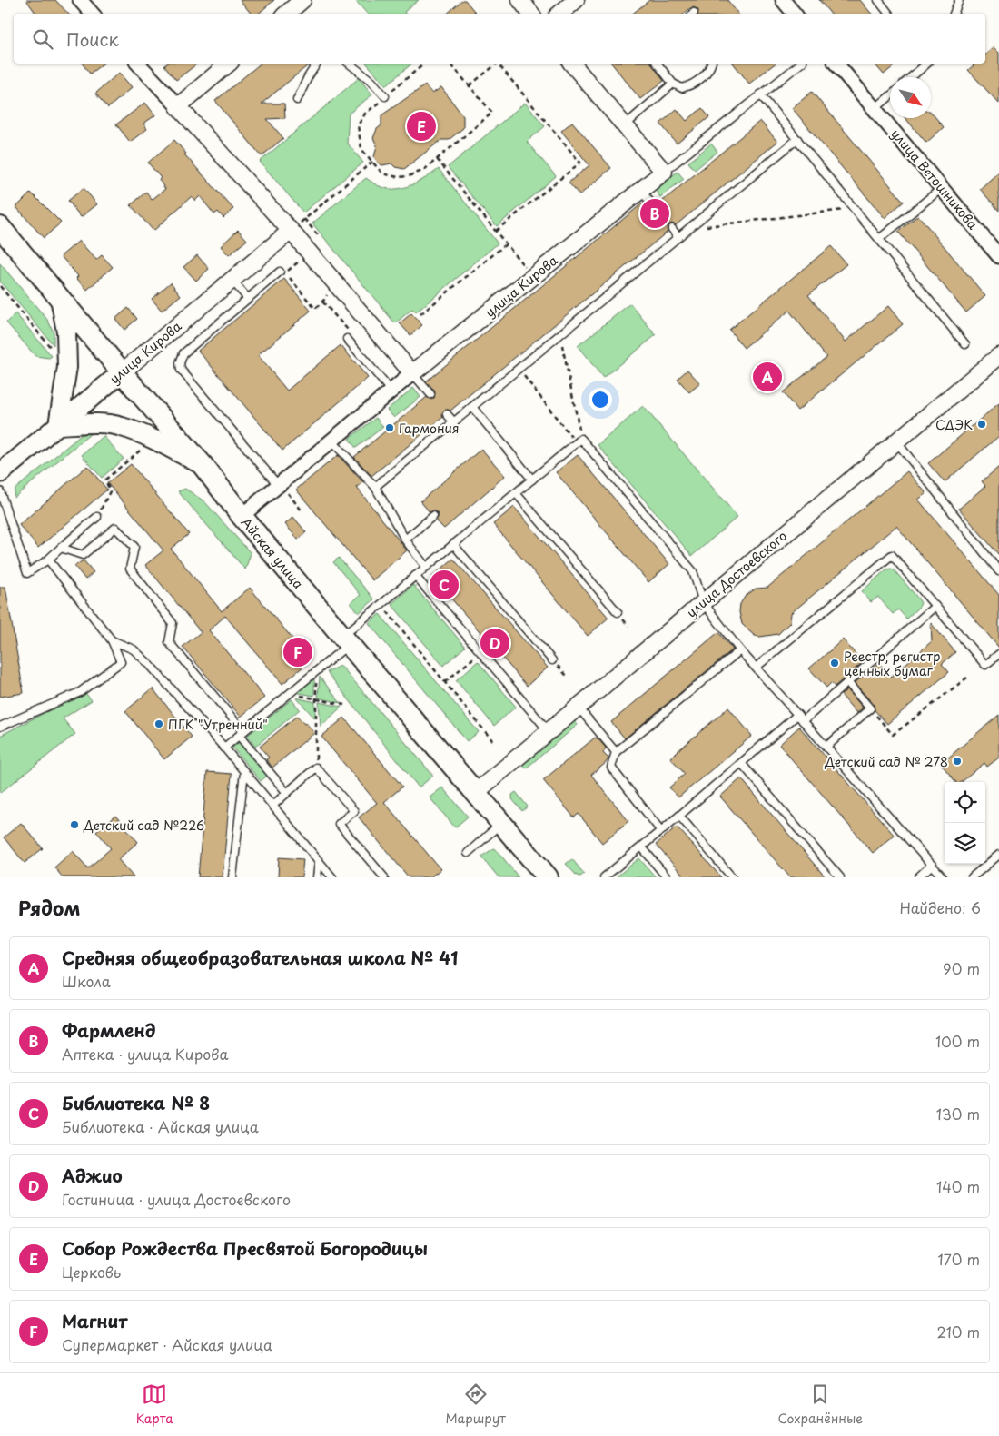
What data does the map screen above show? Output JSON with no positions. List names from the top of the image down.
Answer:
{
  "streets": {
    "main road": ["улица Кирова", "Айская улица"],
    "street": ["улица Ветошникова", "улица Достоевского"]
  },
  "crossings": [
    ["улица Кирова", "Айская улица"],
    ["Айская улица", "улица Достоевского"]
  ],
  "places": [
    "СДЭК",
    "Гармония",
    "Реестр, регистр ценных бумаг",
    "ПГК \"Утренний\"",
    "Детский сад № 278",
    "Детский сад №226"
  ],
  "north": "bottom right",
  "page": {
    "search": "Поиск",
    "pins": [
      "E",
      "B",
      "A",
      "C",
      "D",
      "F"
    ],
    "heading": ["Рядом", "Найдено: 6"],
    "list": [
      {
        "mark": "A",
        "name": "Средняя общеобразовательная школа № 41",
        "note": "Школа",
        "value": "90 m"
      },
      {
        "mark": "B",
        "name": "Фармленд",
        "note": "Аптека · улица Кирова",
        "value": "100 m"
      },
      {
        "mark": "C",
        "name": "Библиотека № 8",
        "note": "Библиотека · Айская улица",
        "value": "130 m"
      },
      {
        "mark": "D",
        "name": "Аджио",
        "note": "Гостиница · улица Достоевского",
        "value": "140 m"
      },
      {
        "mark": "E",
        "name": "Собор Рождества Пресвятой Богородицы",
        "note": "Церковь",
        "value": "170 m"
      },
      {
        "mark": "F",
        "name": "Магнит",
        "note": "Супермаркет · Айская улица",
        "value": "210 m"
      }
    ],
    "nav": ["Карта", "Маршрут", "Сохранённые"]
  }
}
